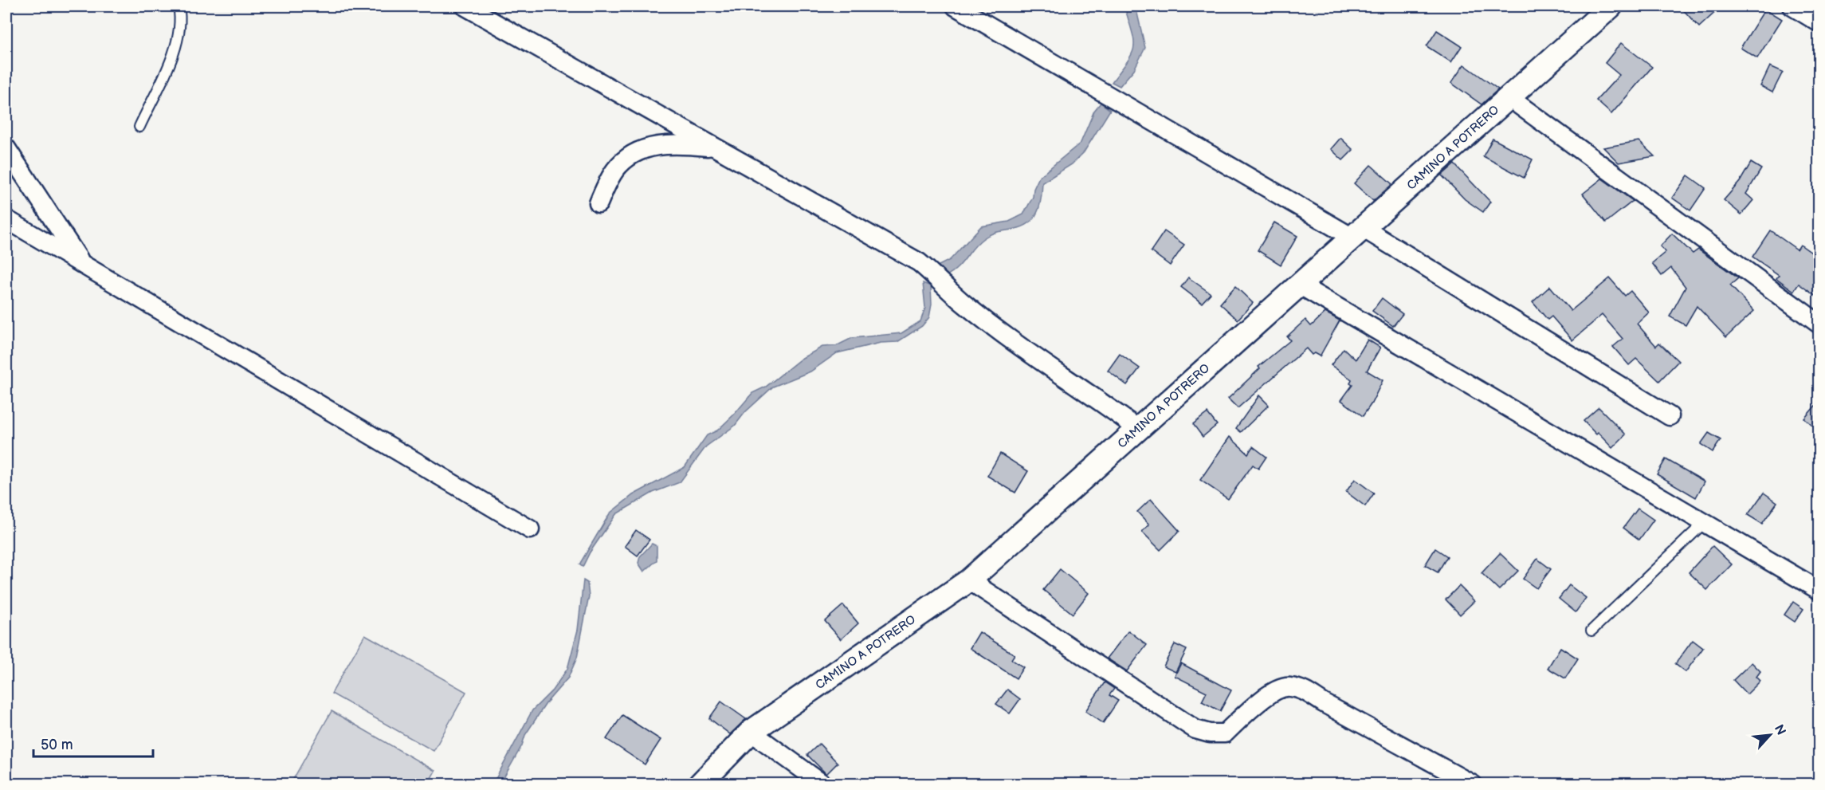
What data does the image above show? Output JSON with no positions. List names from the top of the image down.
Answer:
{
  "streets": {
    "street": ["CAMINO A POTRERO"]
  },
  "scale_bar": "50 m",
  "north": "top right"
}
